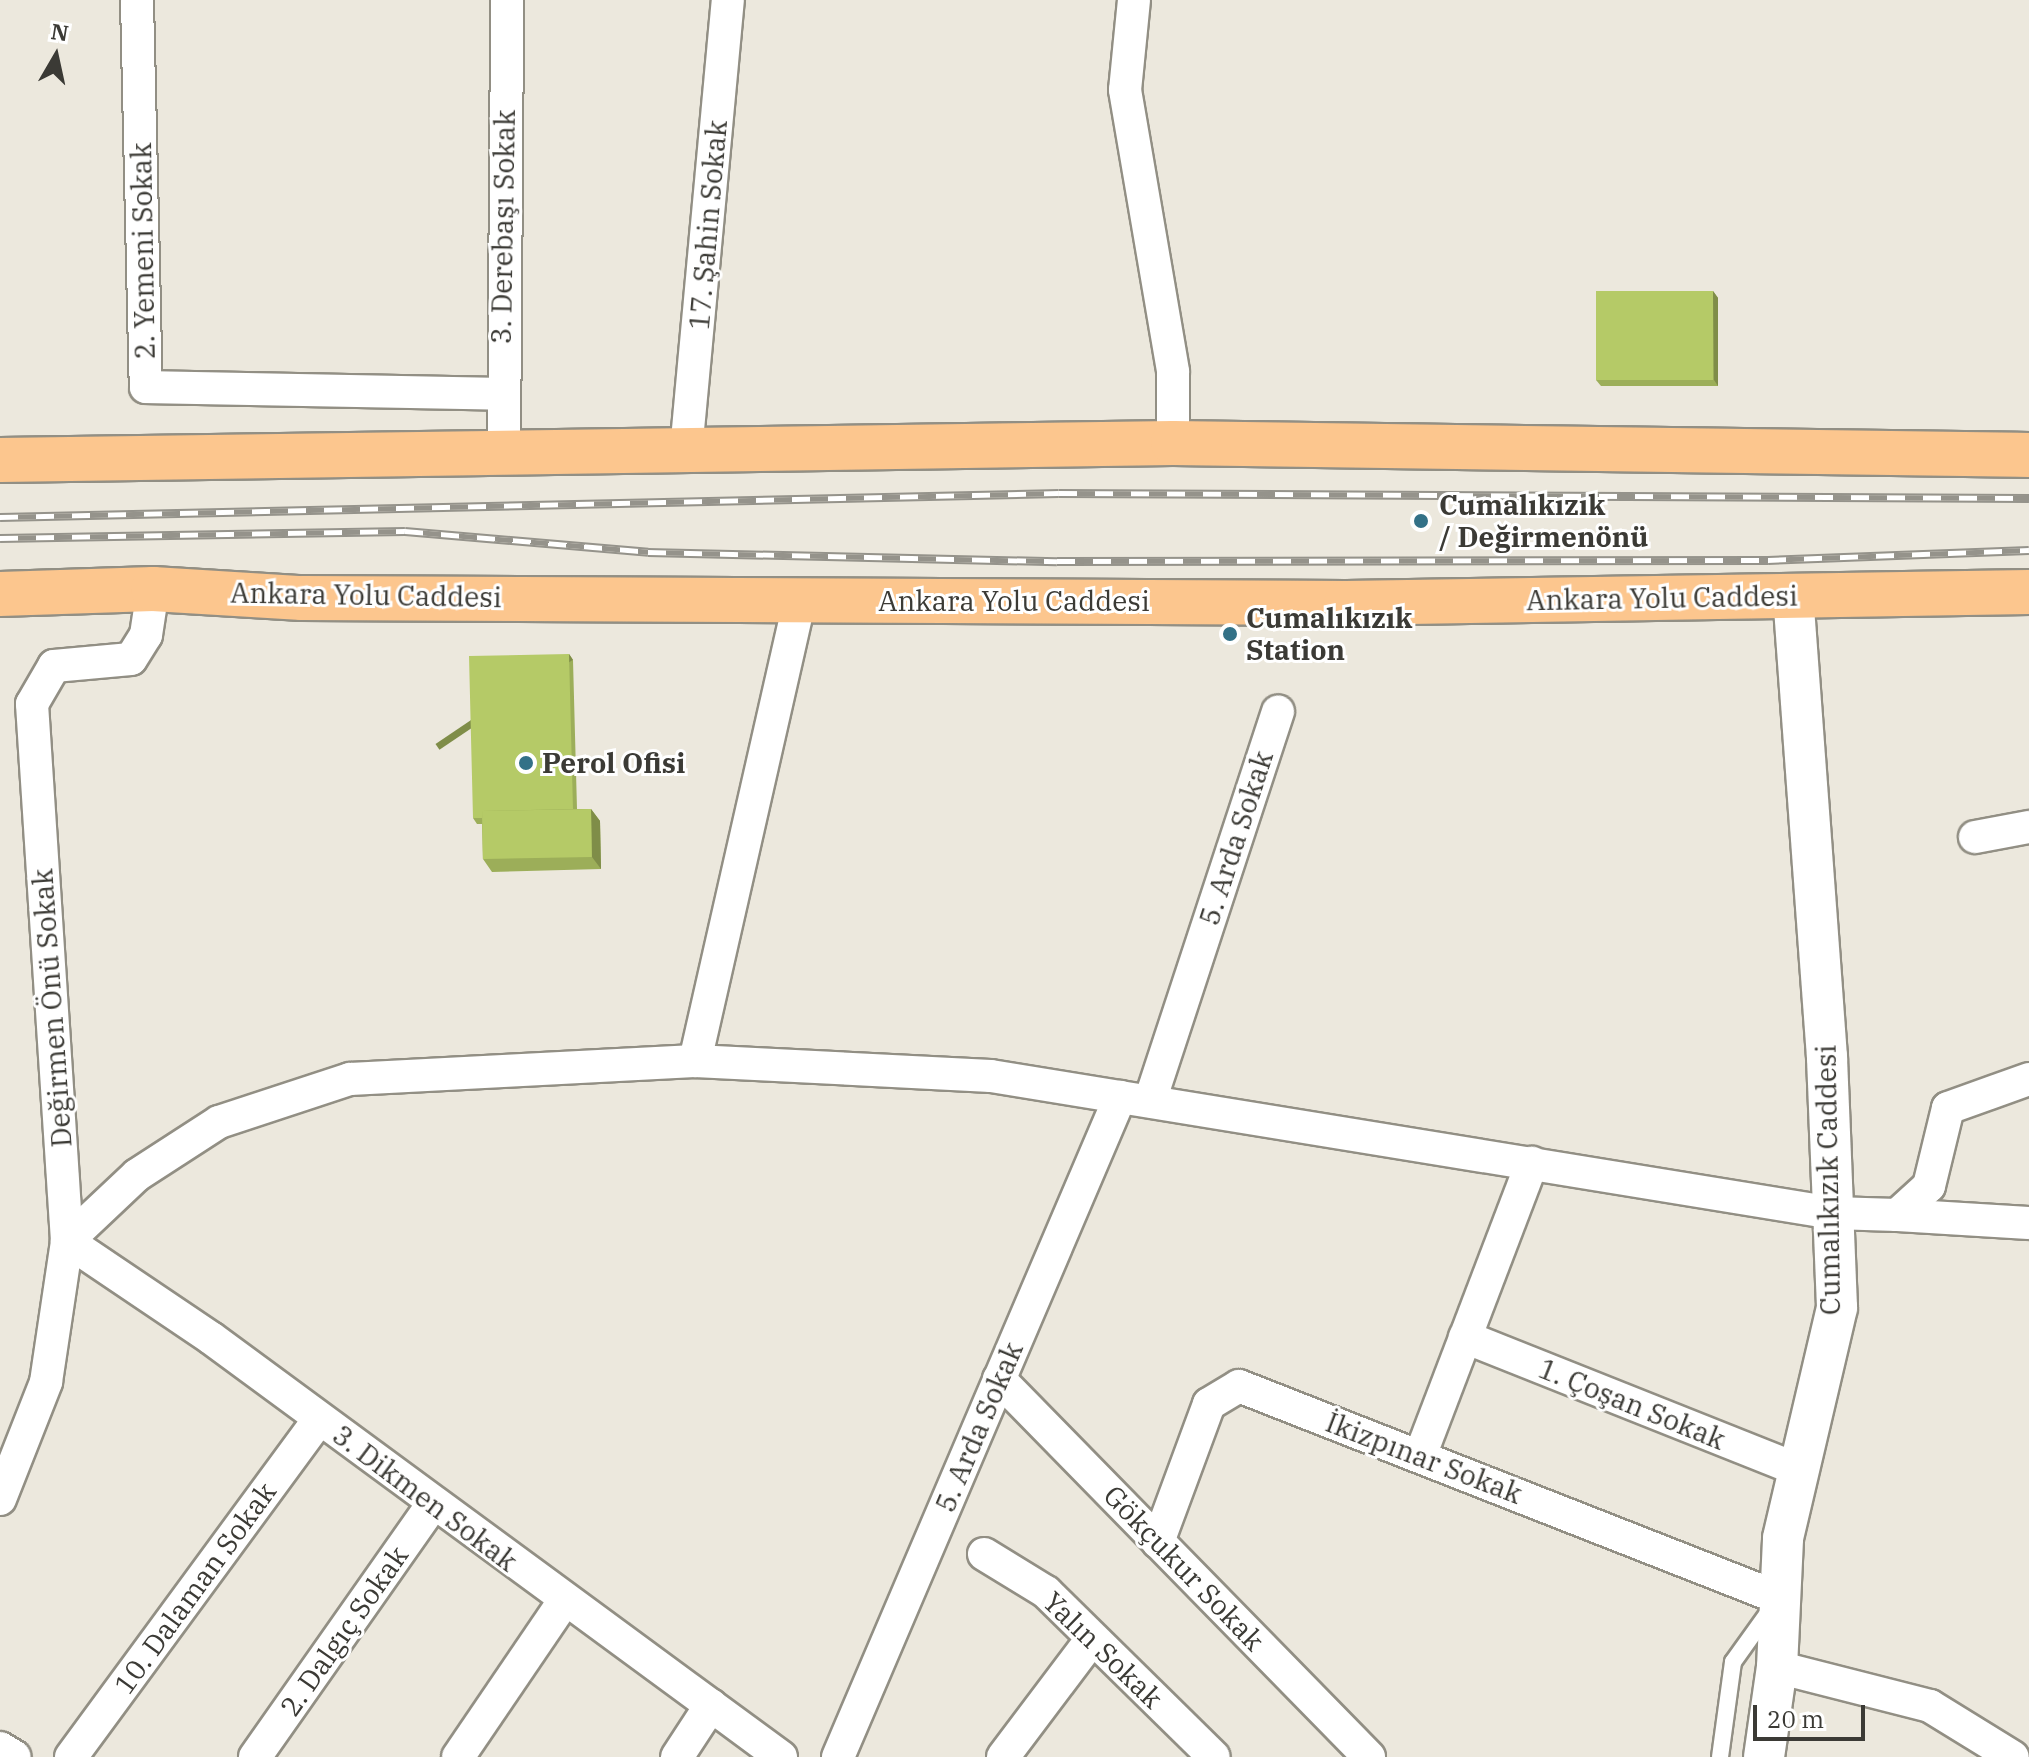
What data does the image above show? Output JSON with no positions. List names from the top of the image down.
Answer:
{
  "streets": {
    "highway": ["Ankara Yolu Caddesi"],
    "street": [
      "17. Şahin Sokak",
      "3. Derebaşı Sokak",
      "2. Yemeni Sokak",
      "5. Arda Sokak",
      "Değirmen Önü Sokak",
      "Cumalıkızık Caddesi",
      "1. Çoşan Sokak",
      "İkizpınar Sokak",
      "3. Dikmen Sokak",
      "Gökçukur Sokak",
      "10. Dalaman Sokak",
      "2. Dalgıç Sokak",
      "Yalın Sokak"
    ]
  },
  "crossings": [
    ["3. Derebaşı Sokak", "2. Yemeni Sokak"],
    ["Ankara Yolu Caddesi", "Değirmen Önü Sokak"],
    ["Ankara Yolu Caddesi", "Cumalıkızık Caddesi"],
    ["5. Arda Sokak", "Gökçukur Sokak"],
    ["Değirmen Önü Sokak", "3. Dikmen Sokak"],
    ["Cumalıkızık Caddesi", "1. Çoşan Sokak"],
    ["Cumalıkızık Caddesi", "İkizpınar Sokak"],
    ["İkizpınar Sokak", "Gökçukur Sokak"],
    ["3. Dikmen Sokak", "10. Dalaman Sokak"],
    ["3. Dikmen Sokak", "2. Dalgıç Sokak"]
  ],
  "places": ["Cumalıkızık / Değirmenönü", "Cumalıkızık Station", "Perol Ofisi"],
  "scale_bar": "20 m",
  "north": "top"
}
